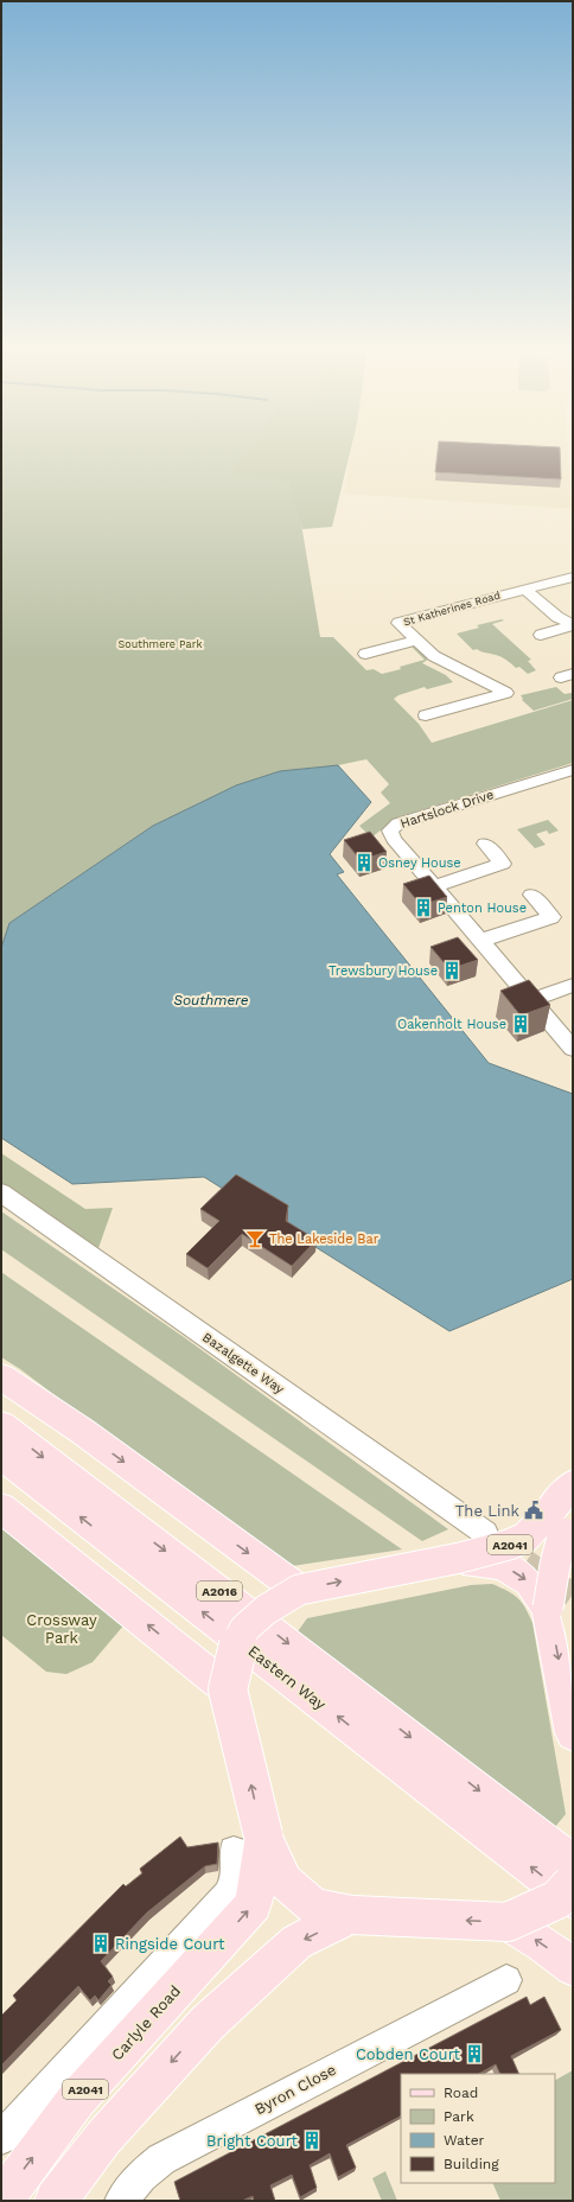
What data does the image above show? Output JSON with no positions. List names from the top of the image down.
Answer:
{
  "streets": {
    "main road": [
      "A2041",
      "A2016",
      "Eastern Way",
      "Carlyle Road"
    ],
    "street": [
      "St Katherines Road",
      "Hartslock Drive",
      "Bazalgette Way",
      "Byron Close"
    ]
  },
  "water": ["Southmere"],
  "parks": ["Southmere Park", "Crossway Park"],
  "places": {
    "building": [
      "Osney House",
      "Penton House",
      "Trewsbury House",
      "Oakenholt House",
      "Ringside Court",
      "Cobden Court",
      "Bright Court"
    ],
    "bar": ["The Lakeside Bar"],
    "public building": ["The Link"]
  },
  "legend": [
    "Road",
    "Park",
    "Water",
    "Building"
  ]
}
